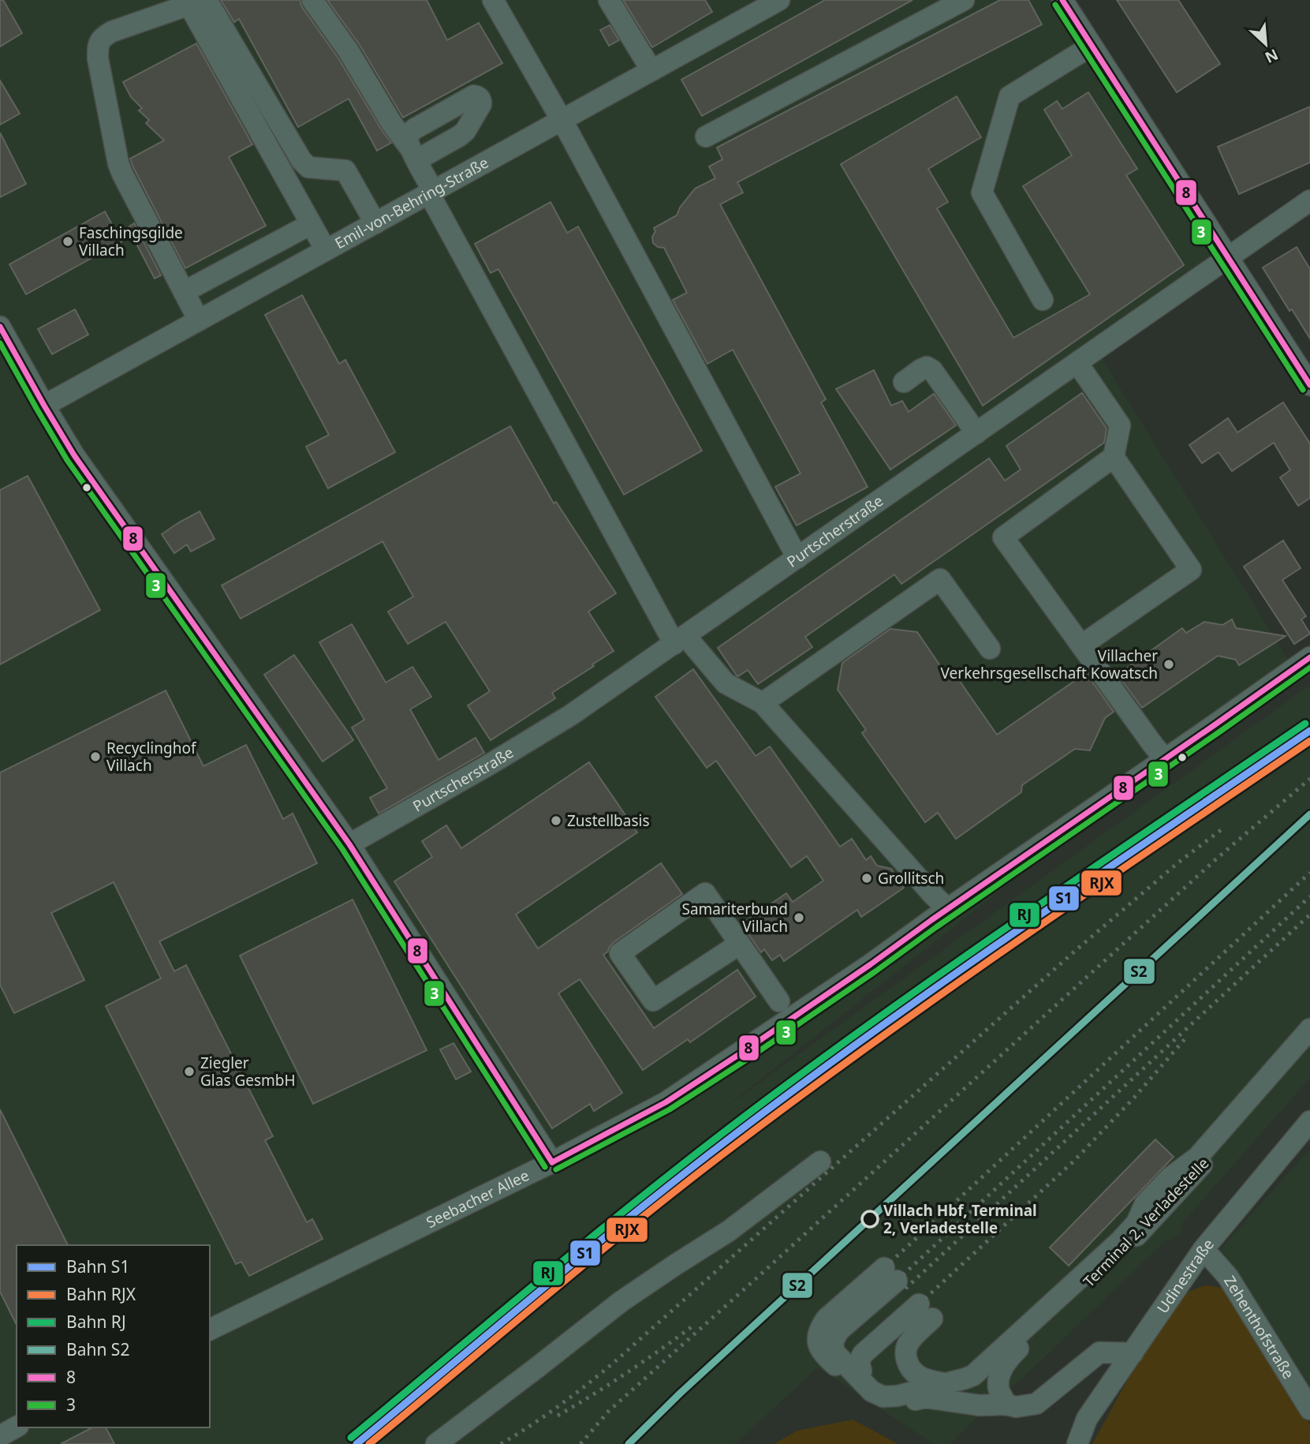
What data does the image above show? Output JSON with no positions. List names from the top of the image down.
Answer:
{
  "streets": {
    "street": [
      "Emil-von-Behring-Straße",
      "Purtscherstraße",
      "Seebacher Allee",
      "Terminal 2, Verladestelle",
      "Udinestraße",
      "Zehenthofstraße"
    ]
  },
  "crossings": [
    ["Udinestraße", "Zehenthofstraße"]
  ],
  "places": [
    "Faschingsgilde Villach",
    "Villacher Verkehrsgesellschaft Kowatsch",
    "Recyclinghof Villach",
    "Zustellbasis",
    "Grollitsch",
    "Samariterbund Villach",
    "Ziegler Glas GesmbH",
    "Villach Hbf, Terminal 2, Verladestelle"
  ],
  "lines": [
    "transit line 8",
    "transit line 3",
    "rail line RJ",
    "rail line S1",
    "rail line RJX",
    "rail line S2"
  ],
  "legend": [
    "Bahn S1",
    "Bahn RJX",
    "Bahn RJ",
    "Bahn S2",
    "8",
    "3"
  ],
  "north": "bottom right"
}
